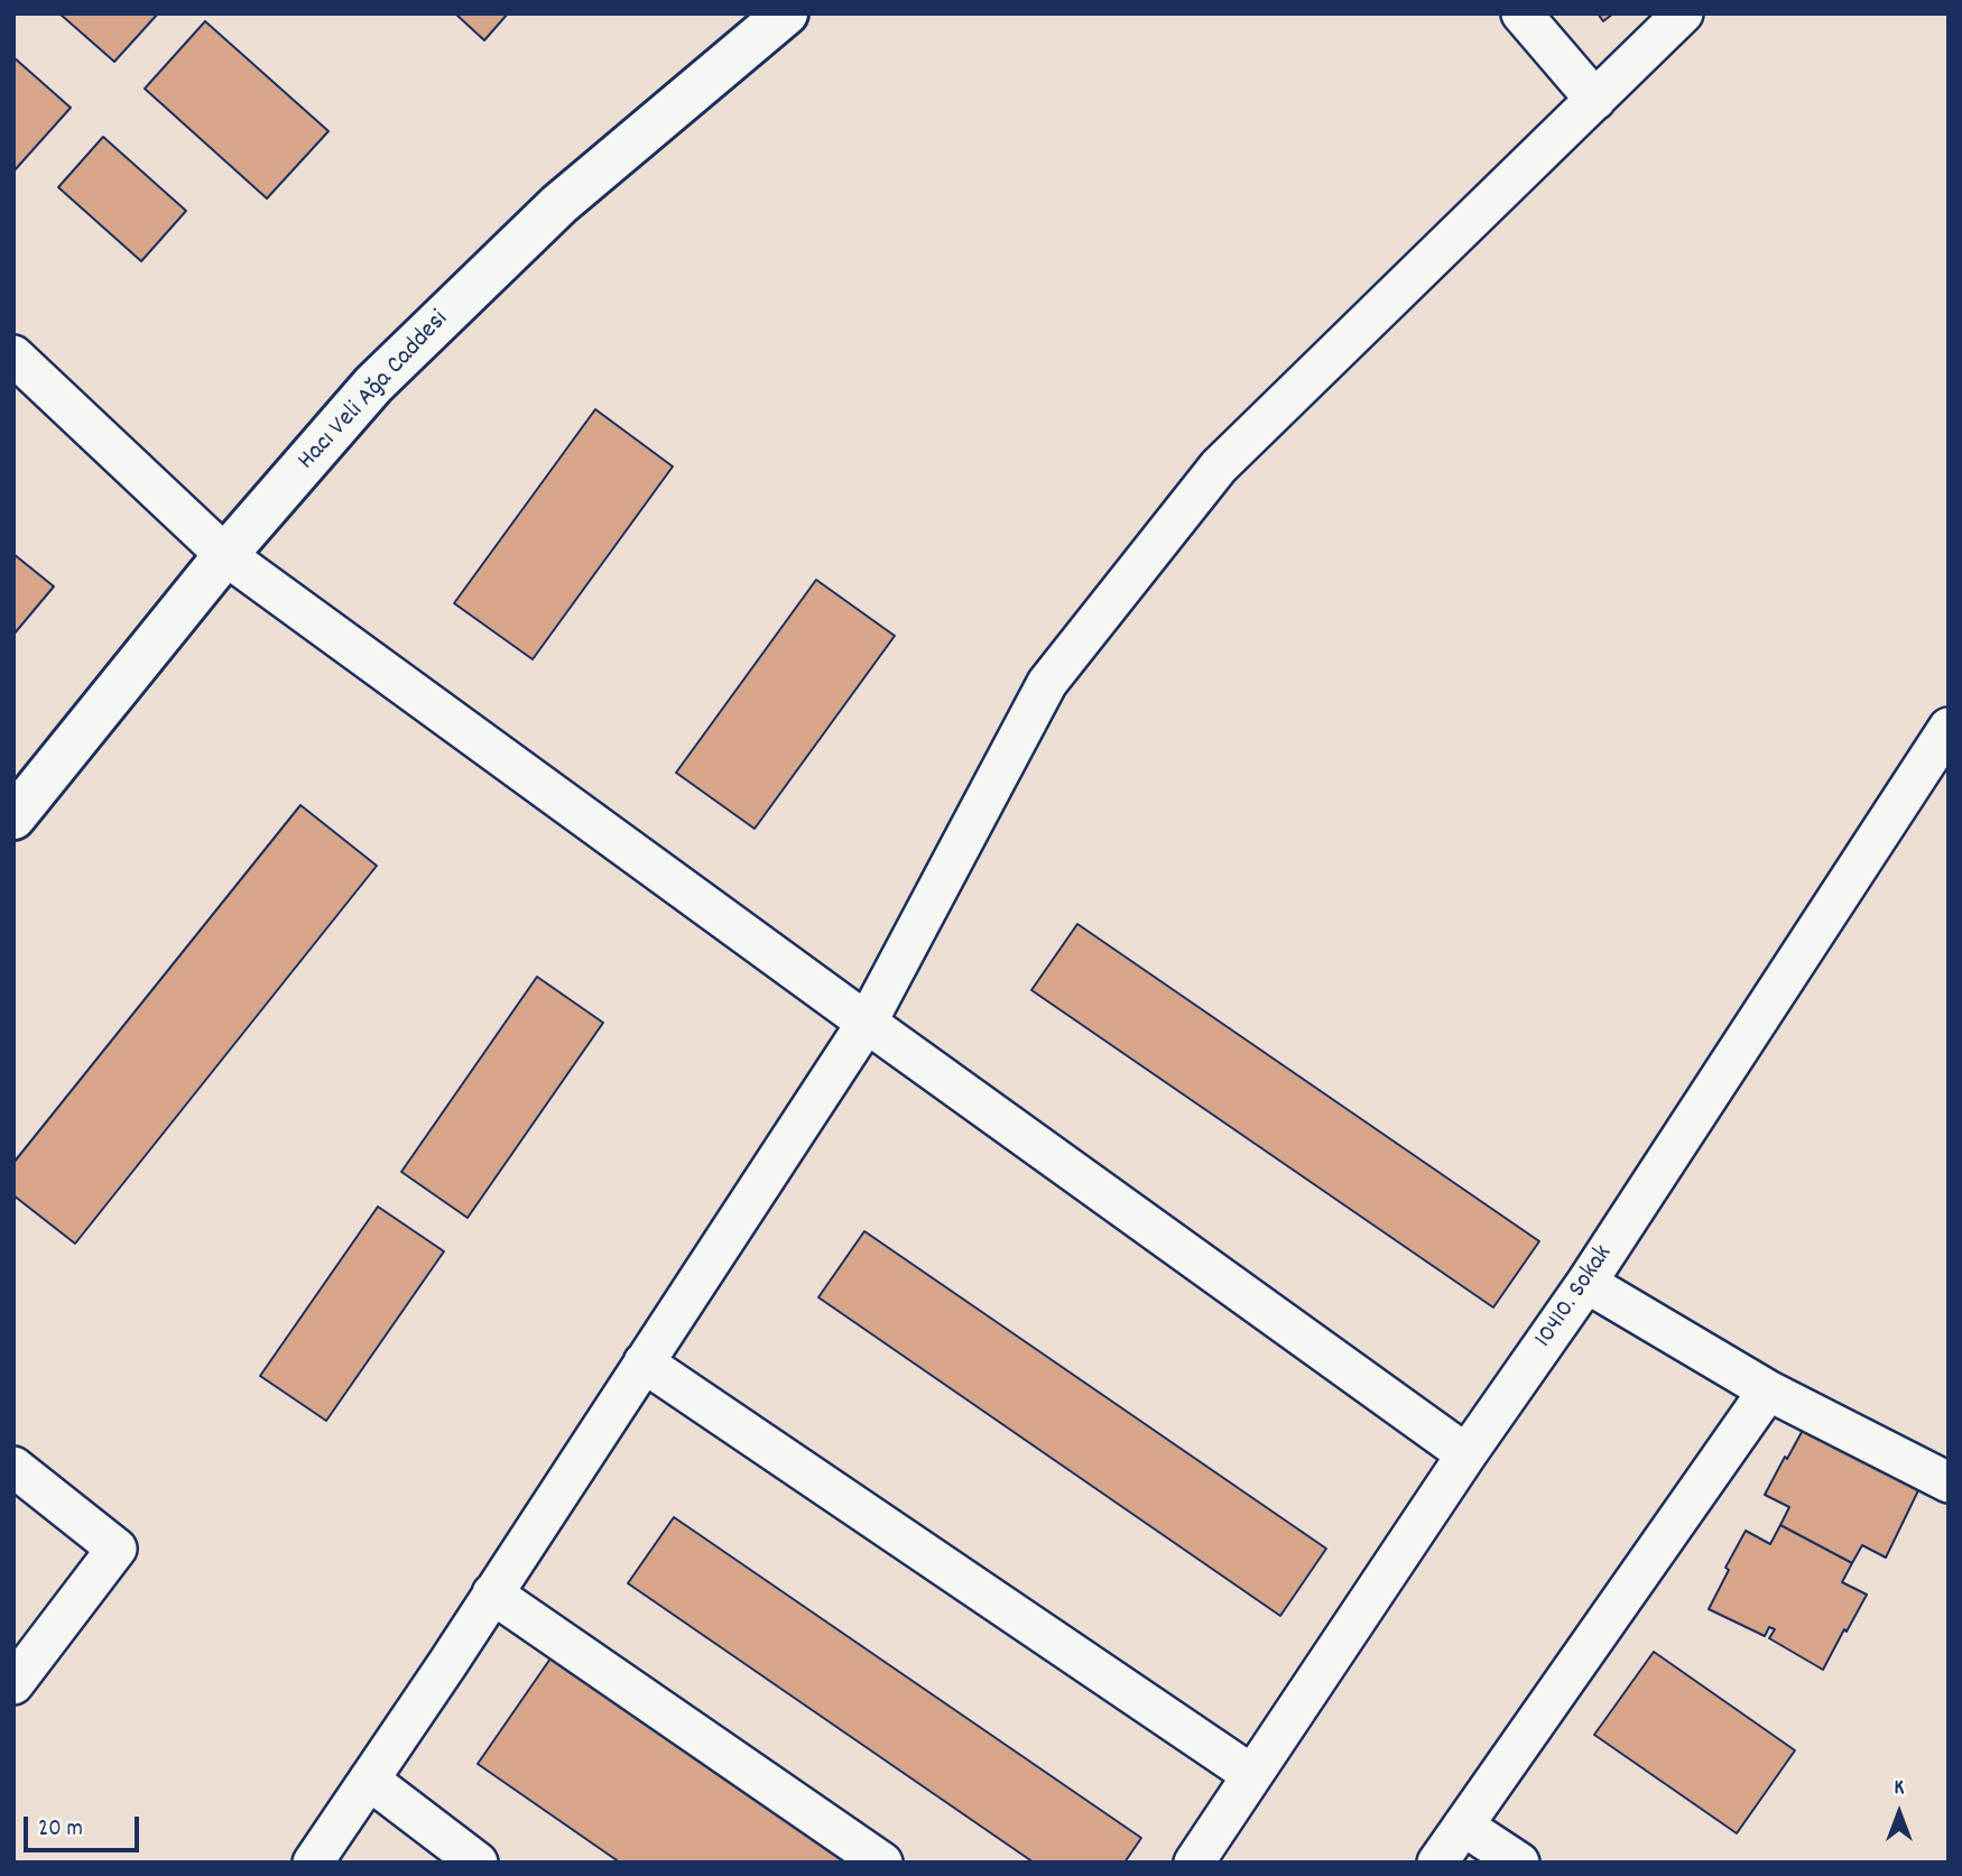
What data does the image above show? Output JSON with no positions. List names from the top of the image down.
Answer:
{
  "streets": {
    "street": ["Hacı Veli Ağa Caddesi", "10410. Sokak"]
  },
  "scale_bar": "20 m",
  "north": "top"
}
